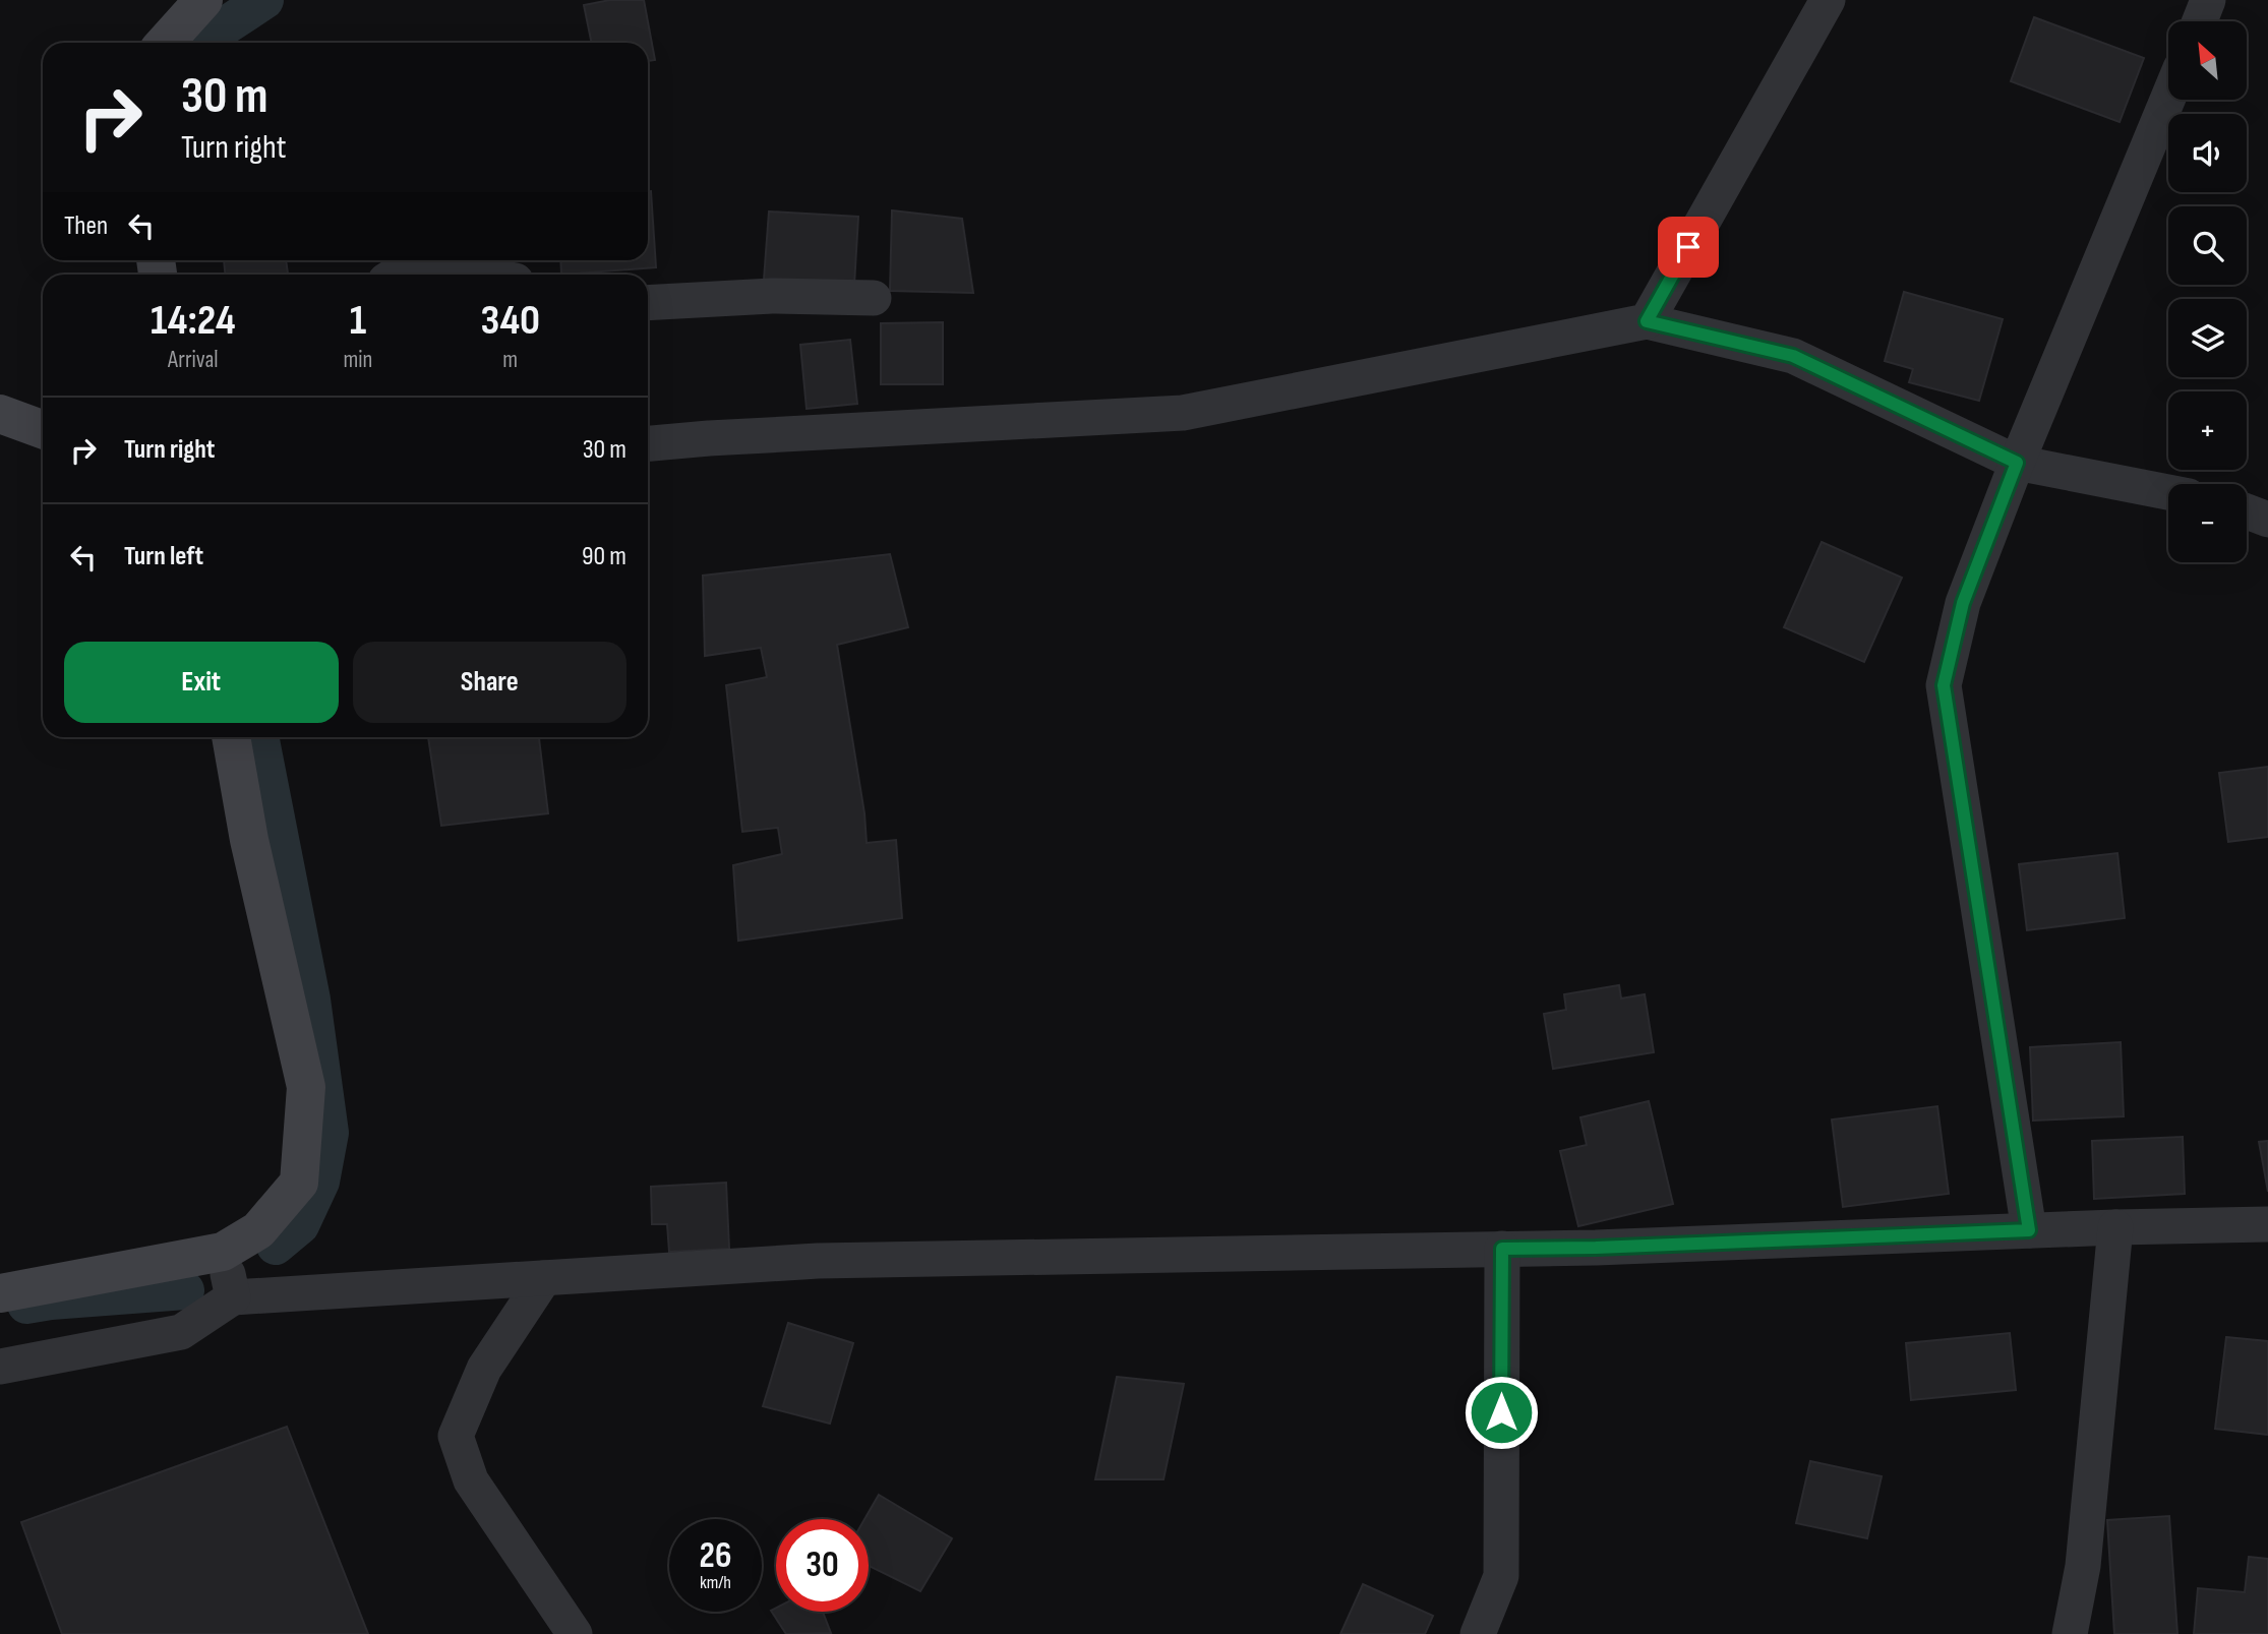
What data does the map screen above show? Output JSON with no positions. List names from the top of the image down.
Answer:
{
  "north": "top left",
  "page": {
    "map_buttons": ["+", "−"],
    "turn": ["30 m", "Turn right"],
    "then": "Then",
    "eta": [
      "14:24",
      "Arrival",
      "1",
      "min",
      "340",
      "m"
    ],
    "list": [
      {
        "name": "Turn right",
        "value": "30 m"
      },
      {
        "name": "Turn left",
        "value": "90 m"
      }
    ],
    "buttons": ["Exit", "Share"],
    "speed": "26 km/h",
    "limit": "30"
  }
}
